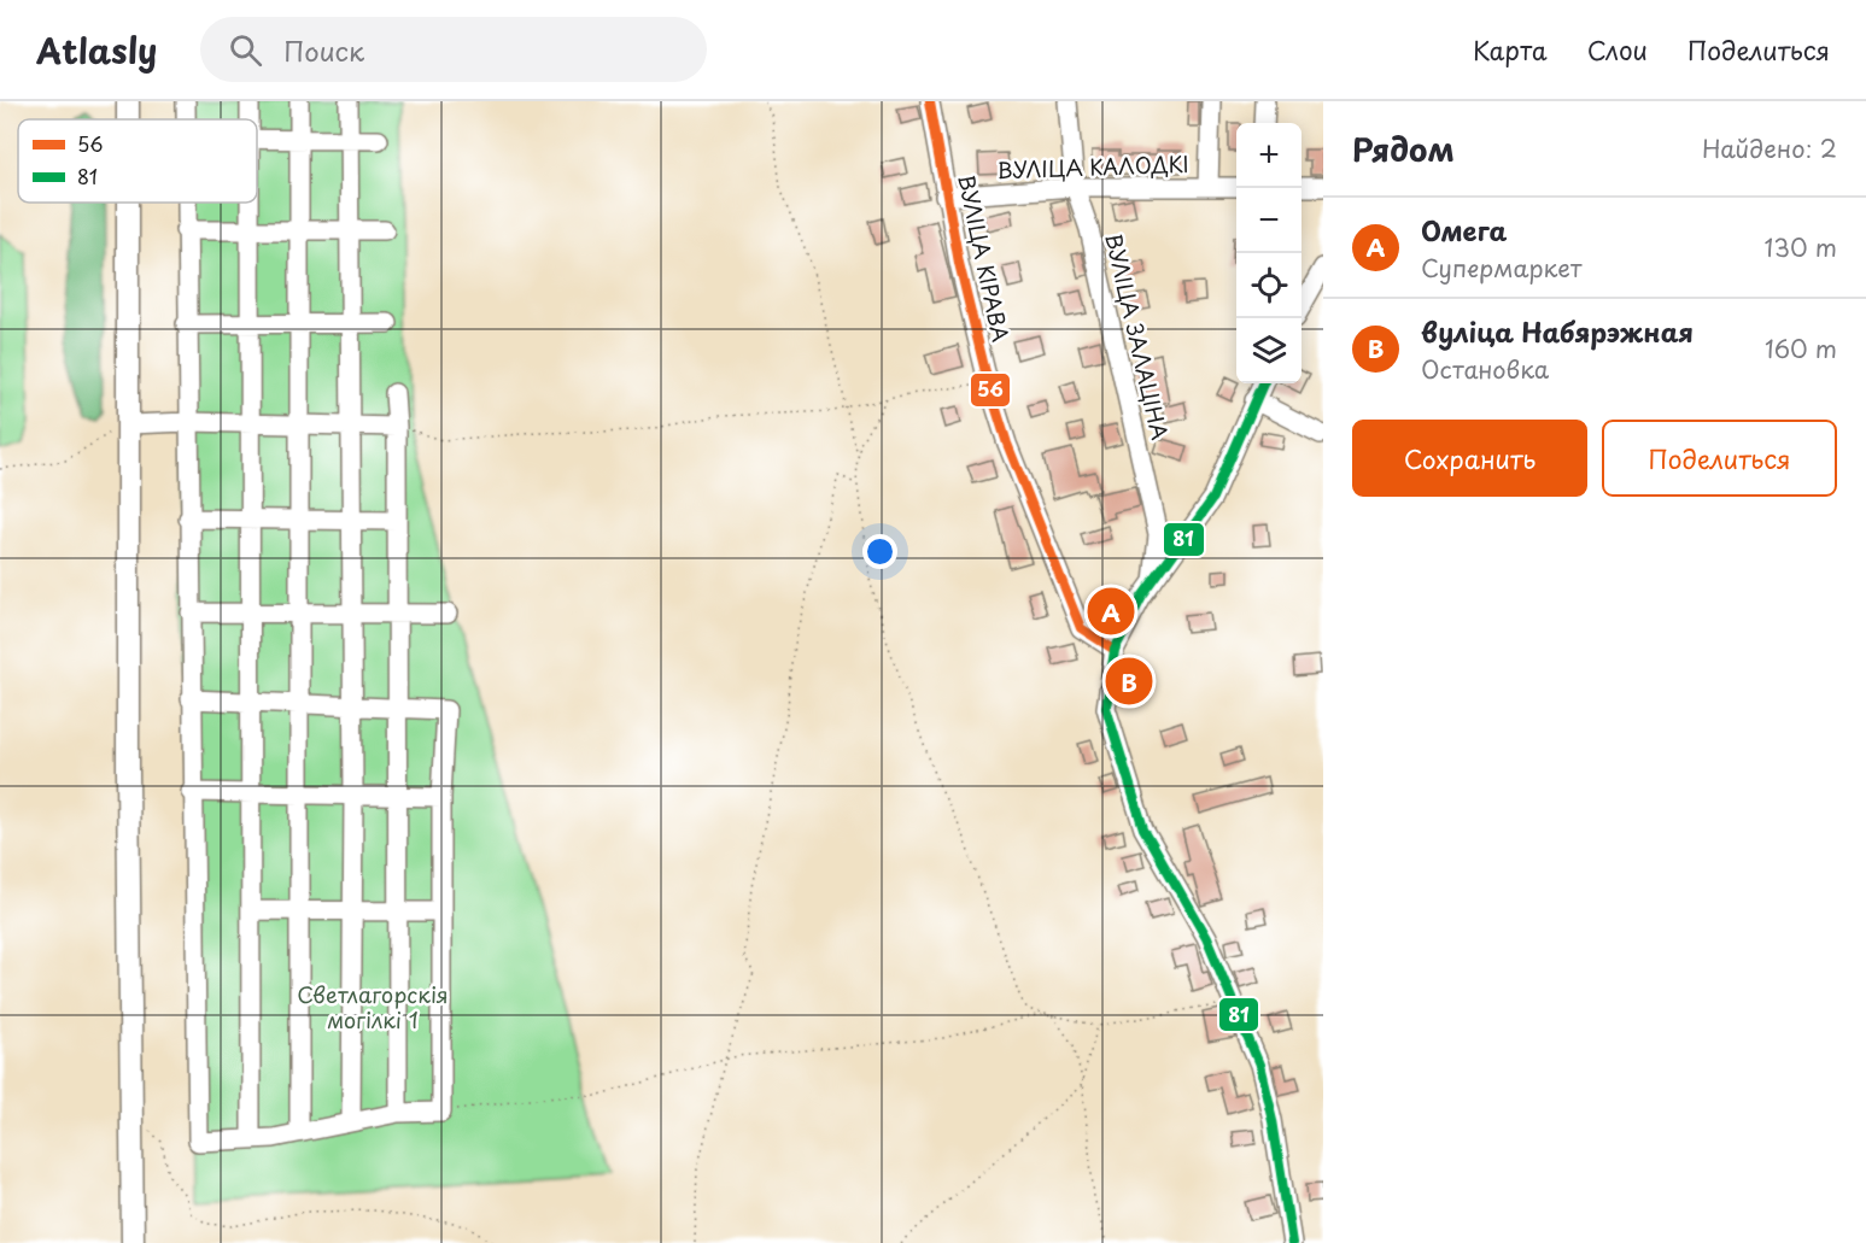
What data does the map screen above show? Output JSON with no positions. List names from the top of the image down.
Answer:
{
  "streets": {
    "street": ["ВУЛІЦА КАЛОДКІ", "ВУЛІЦА КІРАВА", "ВУЛІЦА ЗАЛАЦІНА"]
  },
  "crossings": [
    ["ВУЛІЦА КАЛОДКІ", "ВУЛІЦА КІРАВА"],
    ["ВУЛІЦА КАЛОДКІ", "ВУЛІЦА ЗАЛАЦІНА"]
  ],
  "parks": ["Светлагорскія могілкі 1"],
  "lines": ["transit line 56", "transit line 81"],
  "legend": ["56", "81"],
  "page": {
    "header": "Atlasly",
    "search": "Поиск",
    "nav": ["Карта", "Слои", "Поделиться"],
    "heading": ["Рядом", "Найдено: 2"],
    "map_buttons": ["+", "−"],
    "list": [
      {
        "mark": "A",
        "name": "Омега",
        "note": "Супермаркет",
        "value": "130 m"
      },
      {
        "mark": "B",
        "name": "вуліца Набярэжная",
        "note": "Остановка",
        "value": "160 m"
      }
    ],
    "buttons": ["Сохранить", "Поделиться"],
    "pins": ["A", "B"]
  }
}
